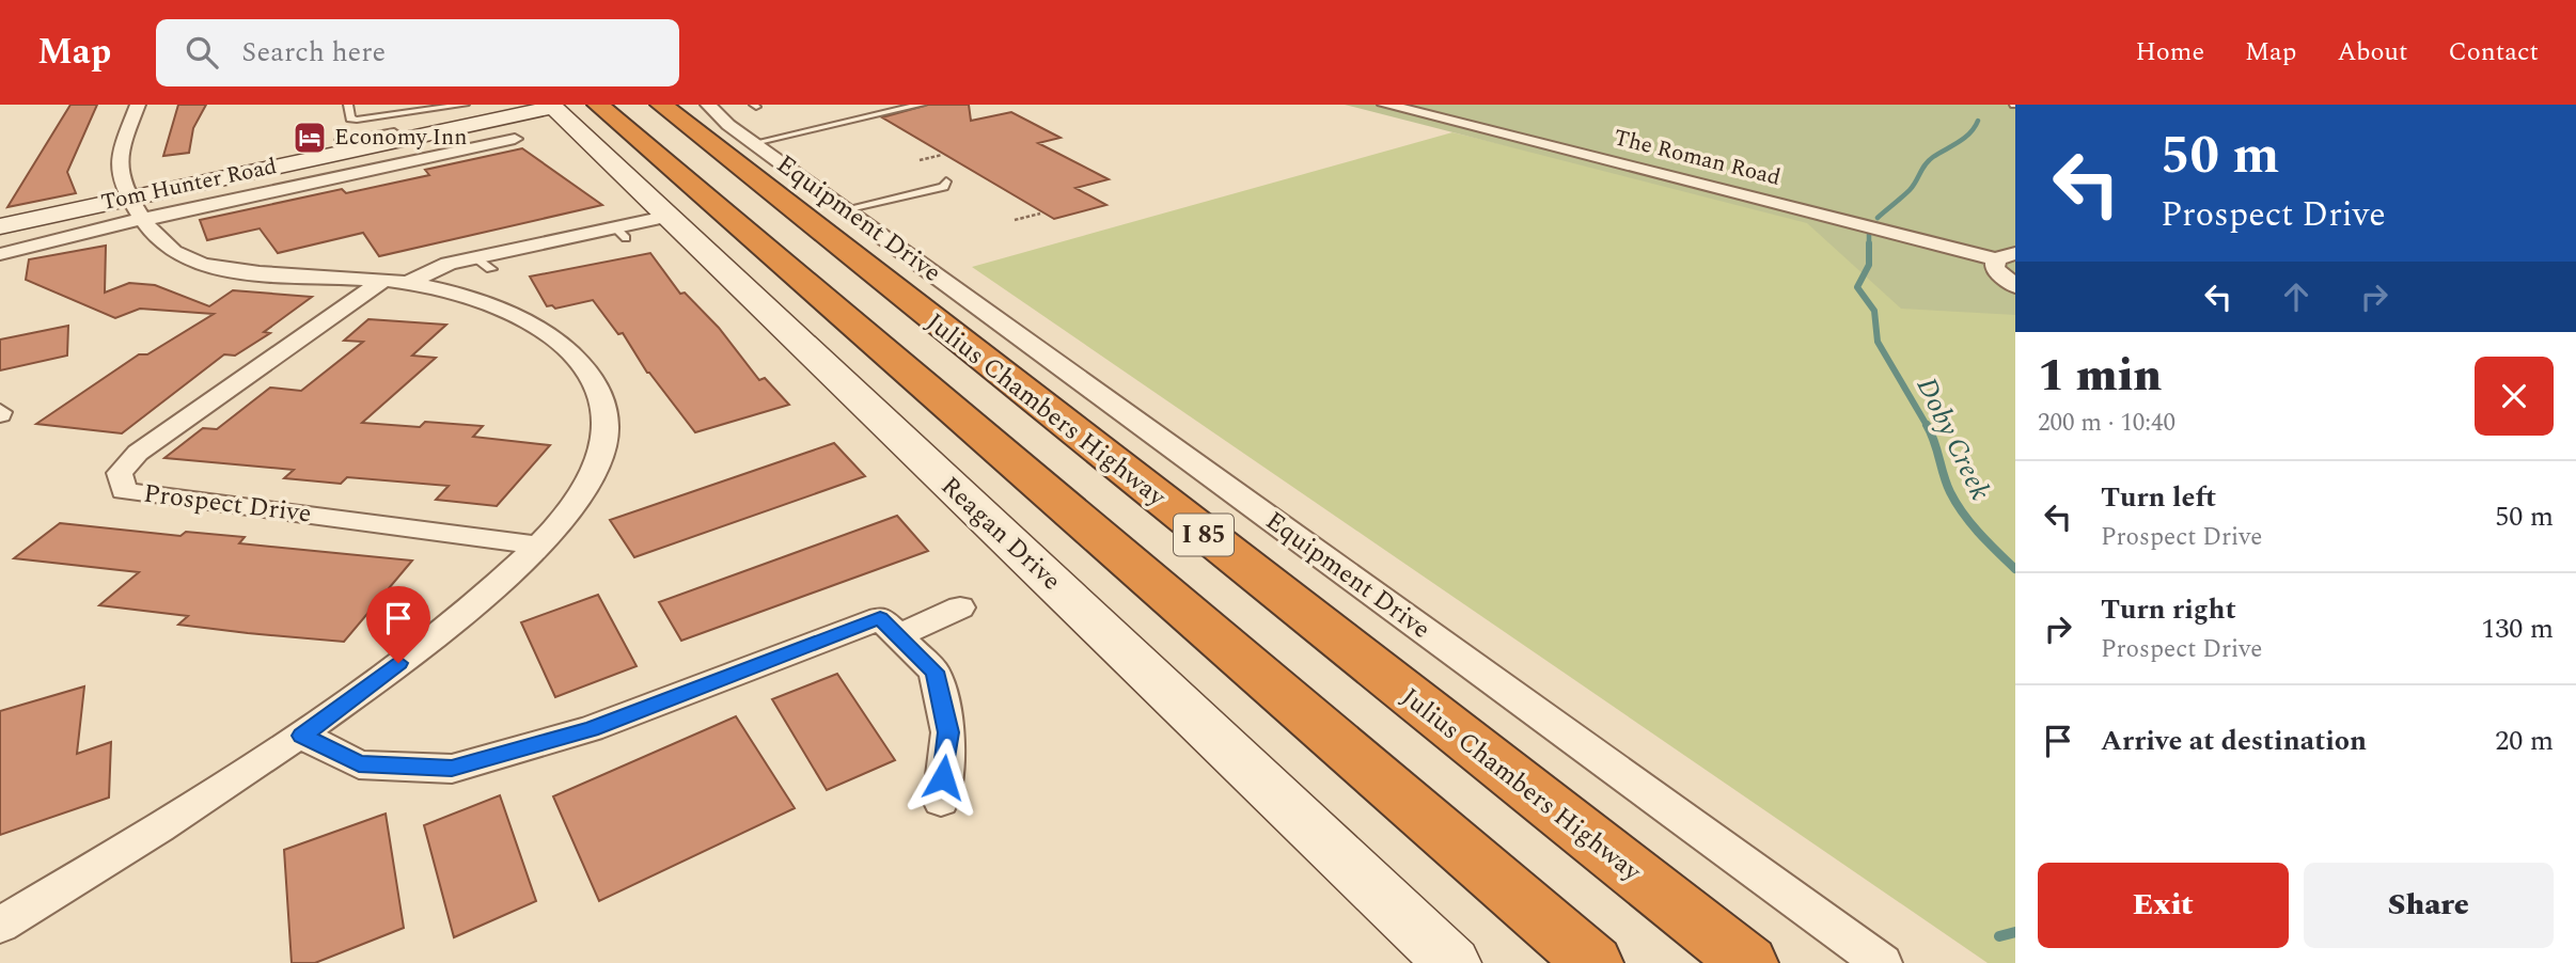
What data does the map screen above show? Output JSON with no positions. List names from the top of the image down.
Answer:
{
  "streets": {
    "highway": ["Julius Chambers Highway", "I 85"],
    "street": [
      "The Roman Road",
      "Tom Hunter Road",
      "Equipment Drive",
      "Prospect Drive",
      "Reagan Drive"
    ]
  },
  "crossings": [
    ["Tom Hunter Road", "Prospect Drive"],
    ["Tom Hunter Road", "Reagan Drive"],
    ["Prospect Drive", "Reagan Drive"]
  ],
  "water": ["Doby Creek"],
  "places": {
    "hotel": ["Economy Inn"]
  },
  "page": {
    "header": "Map",
    "search": "Search here",
    "nav": [
      "Home",
      "Map",
      "About",
      "Contact"
    ],
    "turn": ["50 m", "Prospect Drive"],
    "heading": ["1 min", "200 m · 10:40"],
    "list": [
      {
        "name": "Turn left",
        "note": "Prospect Drive",
        "value": "50 m"
      },
      {
        "name": "Turn right",
        "note": "Prospect Drive",
        "value": "130 m"
      },
      {
        "name": "Arrive at destination",
        "value": "20 m"
      }
    ],
    "buttons": ["Exit", "Share"]
  }
}
